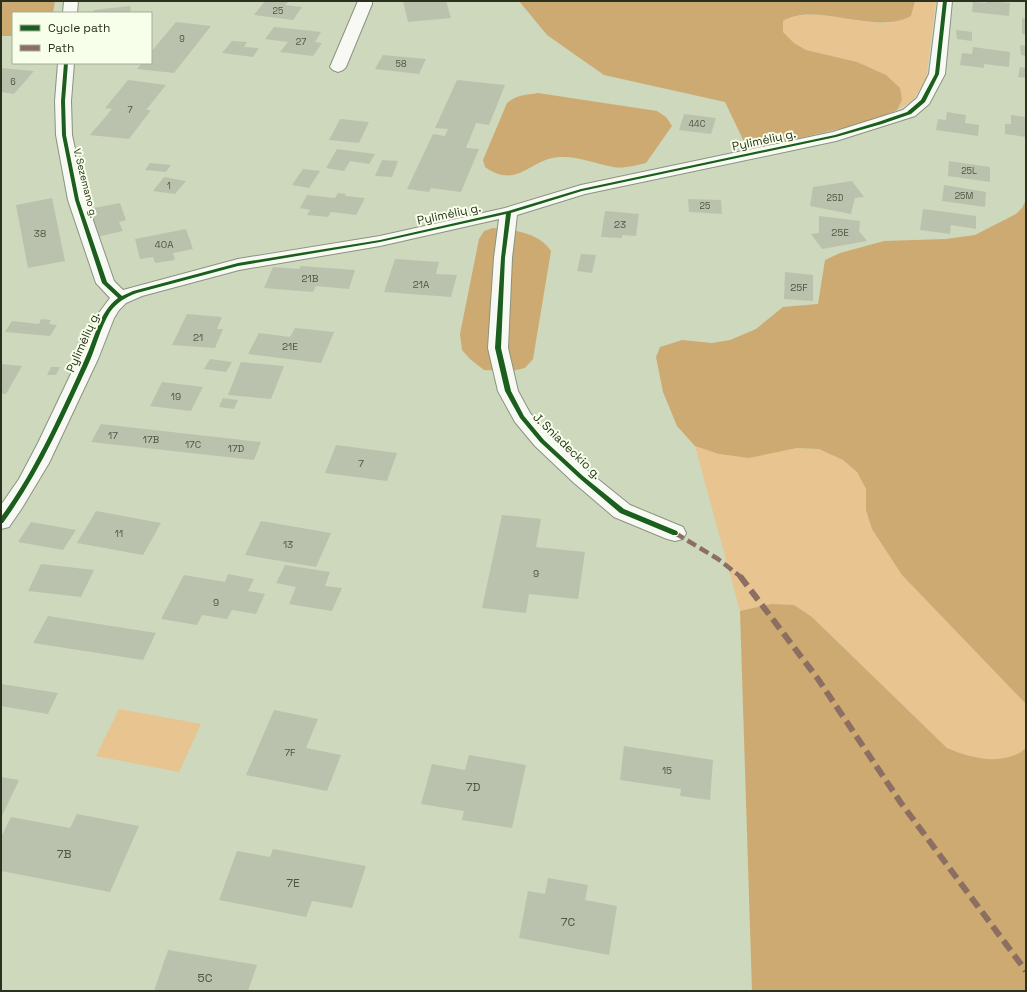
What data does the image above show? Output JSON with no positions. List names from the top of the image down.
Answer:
{
  "streets": {
    "street": ["Pylimėlių g.", "V. Sezemano g.", "J. Sniadeckio g."]
  },
  "crossings": [
    ["Pylimėlių g.", "V. Sezemano g."],
    ["Pylimėlių g.", "J. Sniadeckio g."]
  ],
  "house_numbers": [
    "25",
    "9",
    "27",
    "58",
    "6",
    "7",
    "44C",
    "25L",
    "1",
    "25M",
    "25D",
    "25",
    "23",
    "25E",
    "38",
    "40A",
    "21B",
    "21A",
    "25F",
    "21",
    "21E",
    "19",
    "17",
    "17B",
    "17C",
    "17D",
    "7",
    "11",
    "13",
    "9",
    "9",
    "7F",
    "15",
    "7D",
    "7B",
    "7E",
    "7C",
    "5C"
  ],
  "legend": ["Cycle path", "Path"]
}
